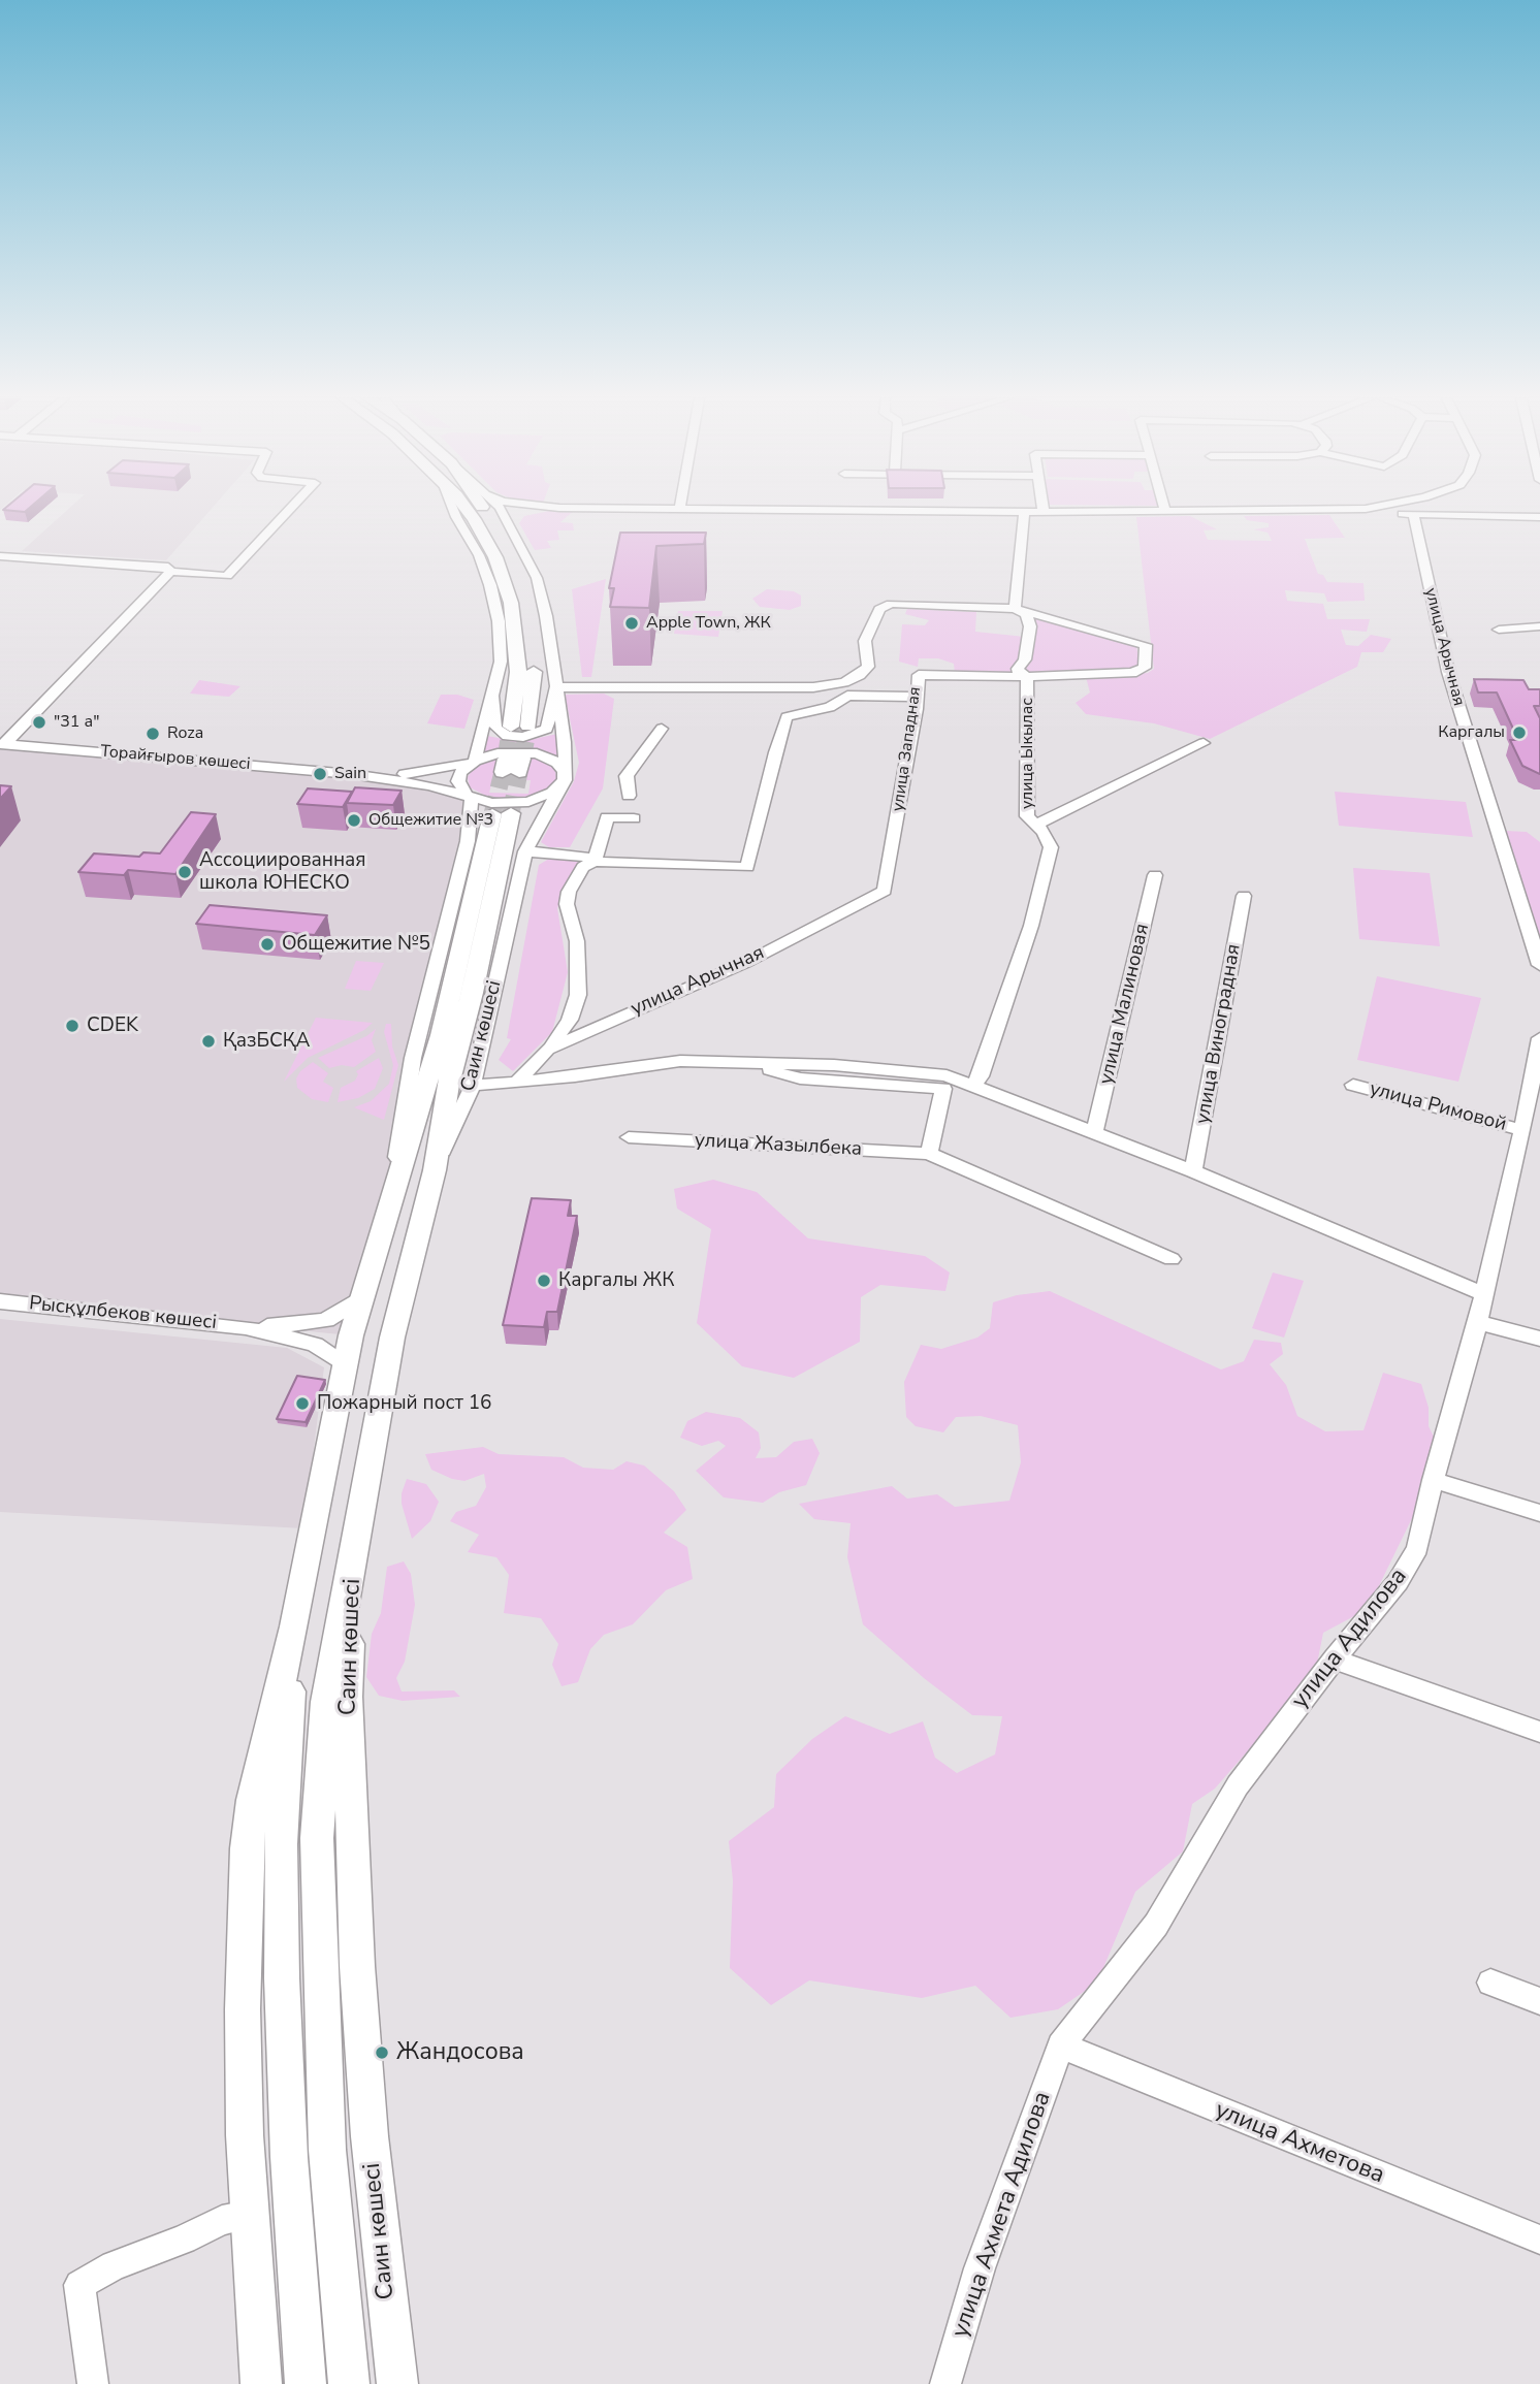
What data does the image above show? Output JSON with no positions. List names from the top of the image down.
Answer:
{
  "streets": {
    "main road": ["Саин көшесі"],
    "street": [
      "улица Арычная",
      "улица Западная",
      "улица Ыкылас",
      "Торайғыров көшесі",
      "улица Малиновая",
      "улица Виноградная",
      "улица Римовой",
      "улица Жазылбека",
      "Рысқұлбеков көшесі",
      "улица Адилова",
      "улица Ахметова",
      "улица Ахмета Адилова"
    ]
  },
  "crossings": [
    ["улица Арычная", "улица Западная"],
    ["улица Западная", "улица Ыкылас"],
    ["улица Римовой", "улица Адилова"],
    ["улица Адилова", "улица Ахметова"],
    ["улица Адилова", "улица Ахмета Адилова"],
    ["улица Ахметова", "улица Ахмета Адилова"]
  ],
  "places": [
    "Apple Town, ЖК",
    "\"31 а\"",
    "Каргалы",
    "Roza",
    "Sain",
    "Общежитие №3",
    "Ассоциированная школа ЮНЕСКО",
    "Общежитие №5",
    "CDEK",
    "ҚазБСҚА",
    "Каргалы ЖК",
    "Пожарный пост 16",
    "Жандосова"
  ]
}
